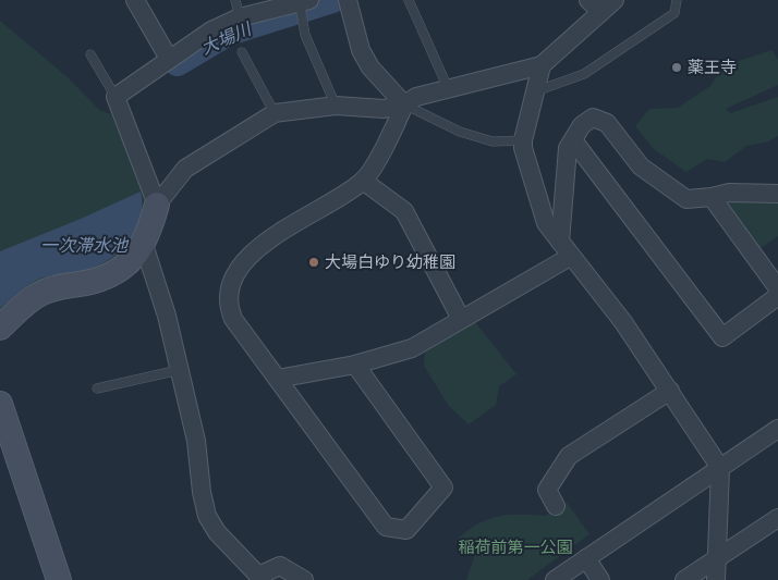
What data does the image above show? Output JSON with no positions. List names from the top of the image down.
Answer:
{
  "water": ["大場川", "一次滞水池"],
  "parks": ["稲荷前第一公園"],
  "places": ["薬王寺", "大場白ゆり幼稚園"]
}
